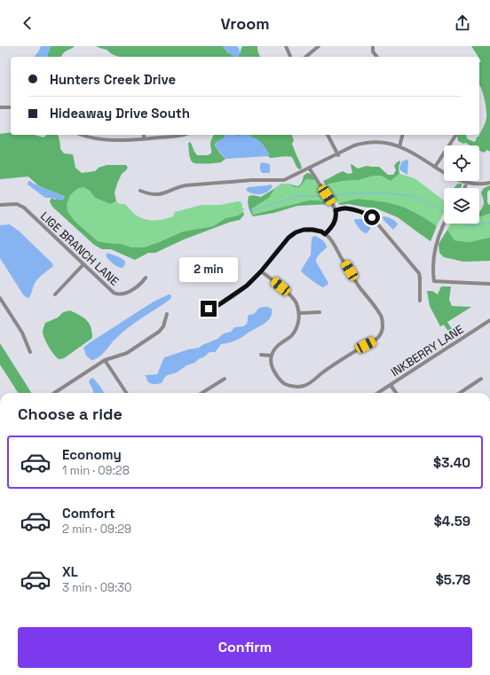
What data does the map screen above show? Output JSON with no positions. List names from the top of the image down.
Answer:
{
  "streets": {
    "street": ["LIGE BRANCH LANE", "INKBERRY LANE"]
  },
  "page": {
    "header": "Vroom",
    "banner": ["Hunters Creek Drive", "Hideaway Drive South"],
    "bubble": "2 min",
    "heading": "Choose a ride",
    "list": [
      {
        "name": "Economy",
        "note": "1 min · 09:28",
        "value": "$3.40"
      },
      {
        "name": "Comfort",
        "note": "2 min · 09:29",
        "value": "$4.59"
      },
      {
        "name": "XL",
        "note": "3 min · 09:30",
        "value": "$5.78"
      }
    ],
    "buttons": "Confirm"
  }
}
